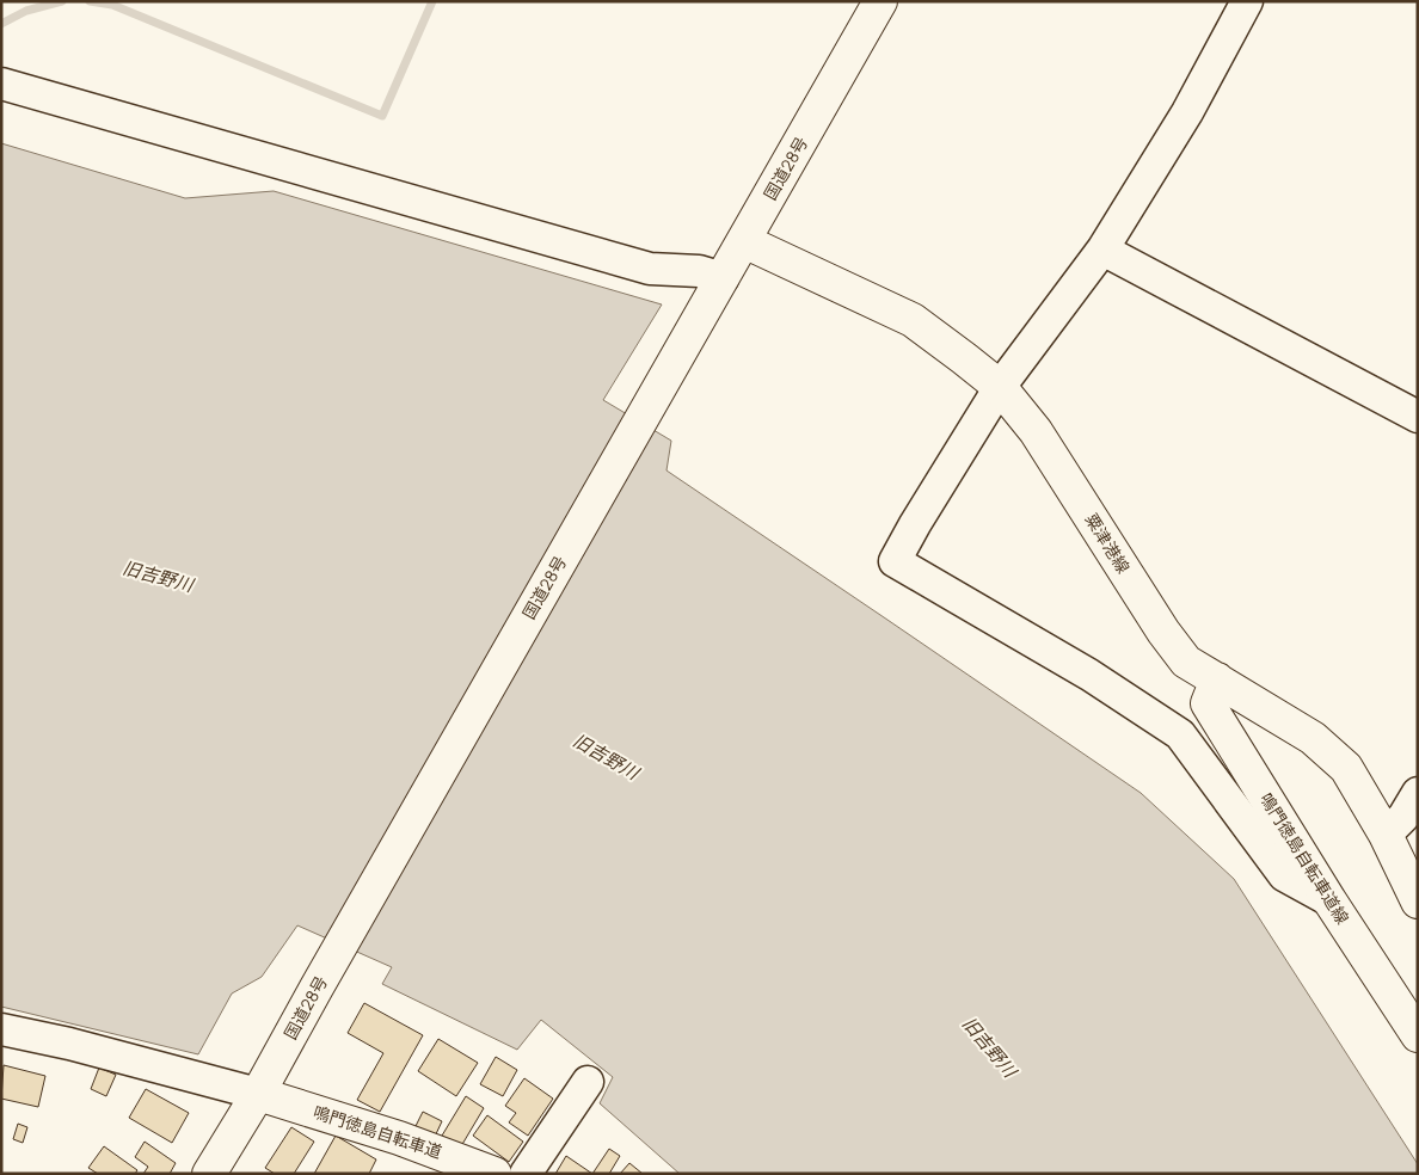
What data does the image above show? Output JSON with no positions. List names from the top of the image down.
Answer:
{
  "streets": {
    "main road": [
      "国道28号",
      "粟津港線",
      "鳴門徳島自転車道線",
      "鳴門徳島自転車道"
    ]
  },
  "crossings": [
    ["国道28号", "粟津港線"],
    ["国道28号", "鳴門徳島自転車道"],
    ["粟津港線", "鳴門徳島自転車道線"]
  ],
  "water": ["旧吉野川"]
}
